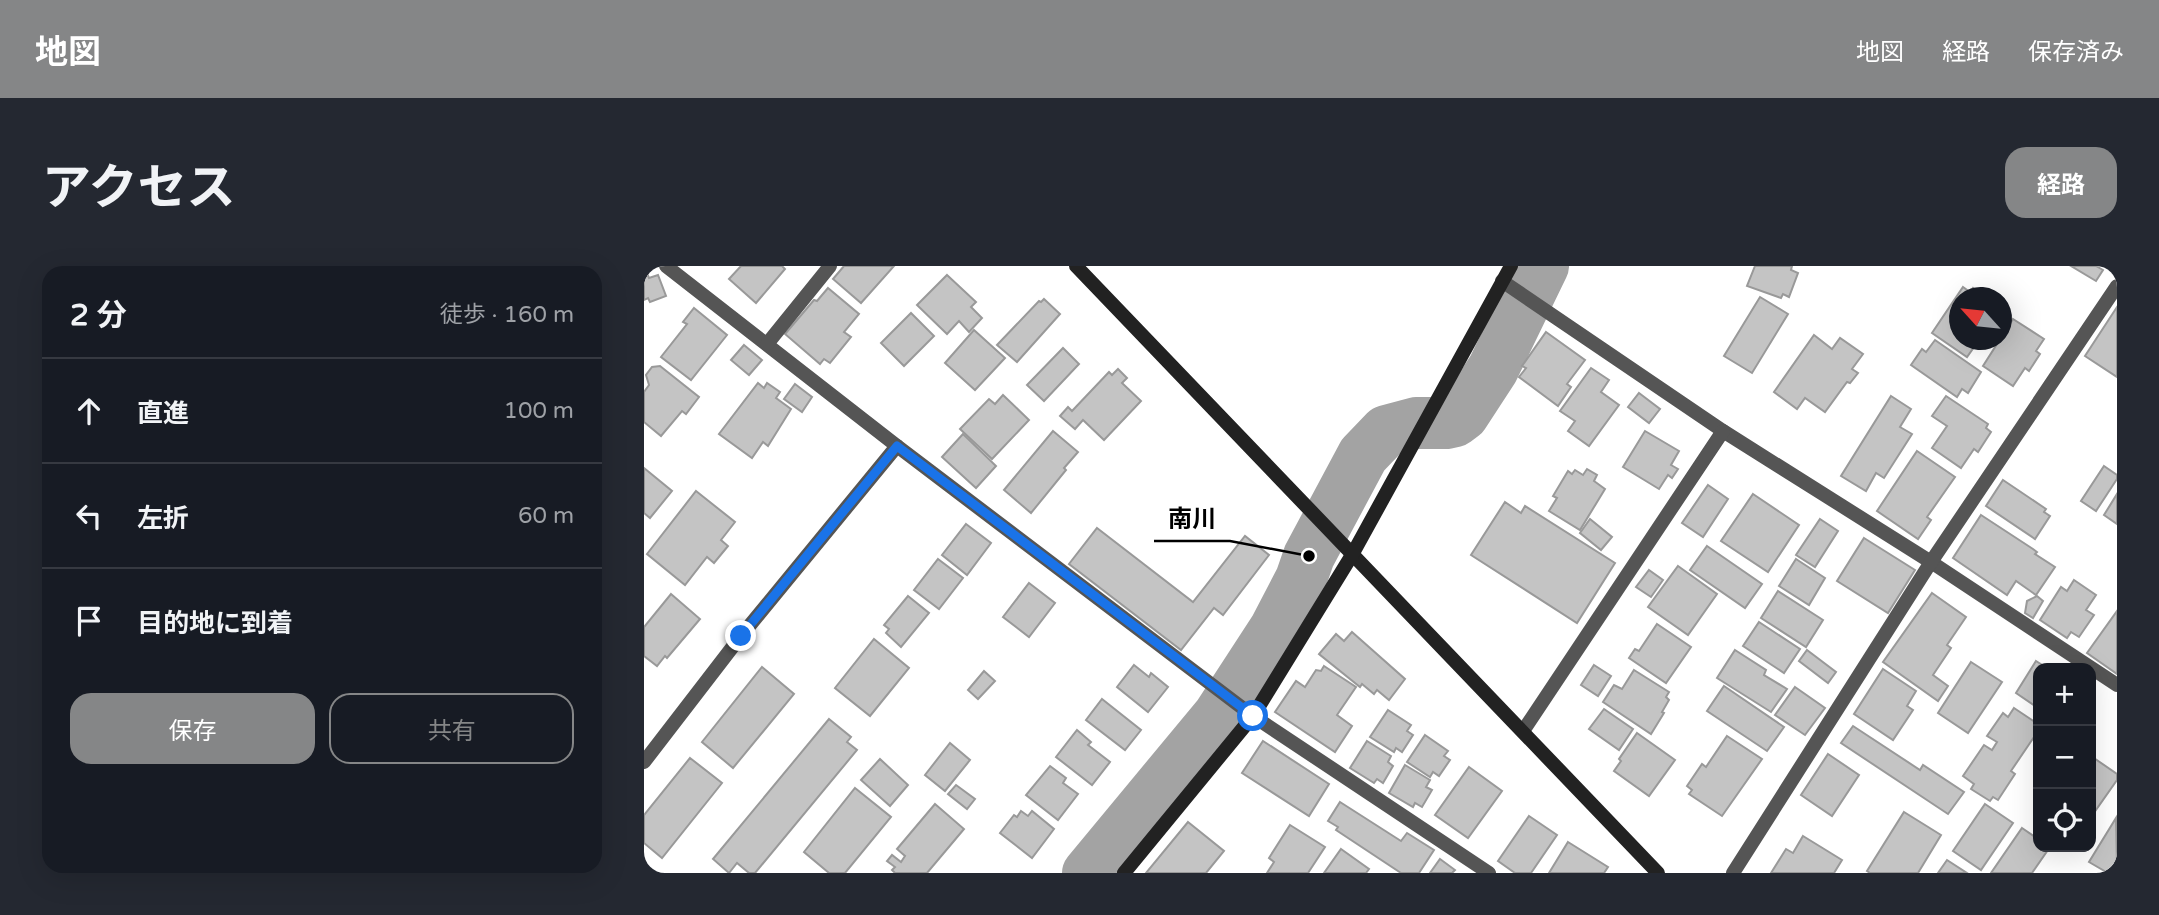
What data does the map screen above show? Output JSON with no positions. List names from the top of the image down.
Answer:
{
  "places": ["南川"],
  "north": "top left",
  "page": {
    "header": "地図",
    "nav": ["地図", "経路", "保存済み"],
    "title": "アクセス",
    "buttons": [
      "経路",
      ["保存", "共有"]
    ],
    "heading": ["2 分", "徒歩 · 160 m"],
    "list": [
      ["直進", "100 m"],
      ["左折", "60 m"],
      "目的地に到着"
    ],
    "map_buttons": ["+", "−"]
  }
}
